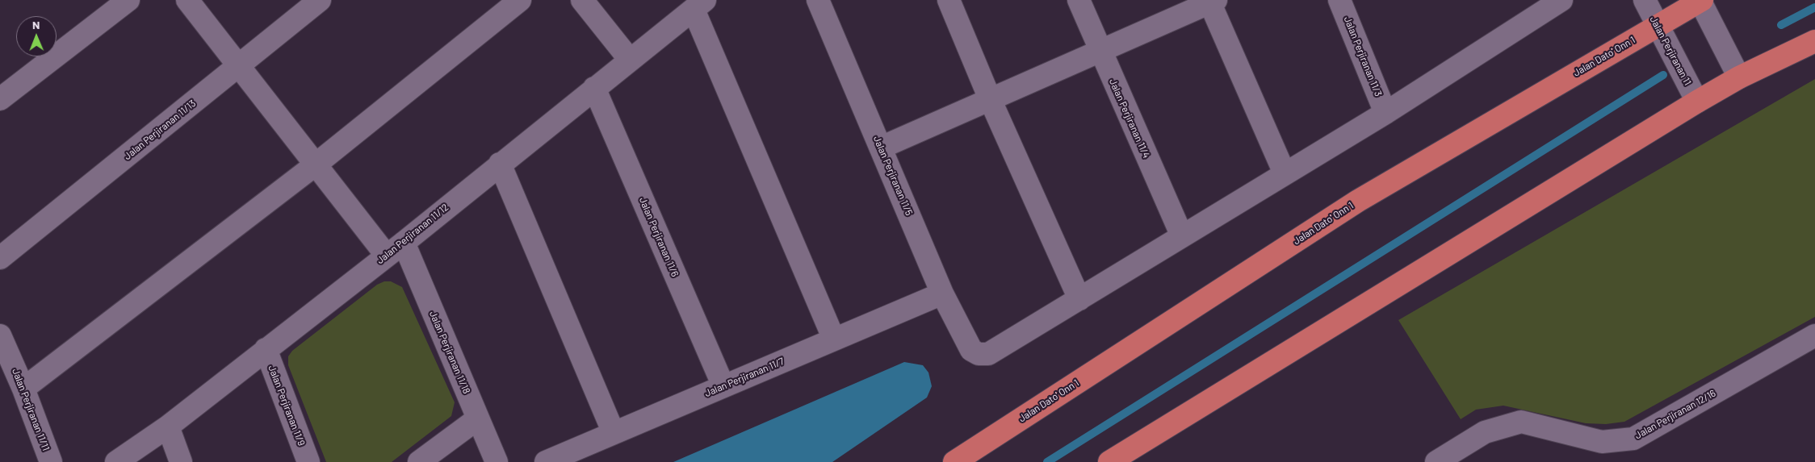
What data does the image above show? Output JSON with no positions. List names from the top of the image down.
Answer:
{
  "streets": {
    "main road": ["Jalan Dato' Onn 1"],
    "street": [
      "Jalan Perjiranan 11",
      "Jalan Perjiranan 11/3",
      "Jalan Perjiranan 11/4",
      "Jalan Perjiranan 11/13",
      "Jalan Perjiranan 11/5",
      "Jalan Perjiranan 11/12",
      "Jalan Perjiranan 11/6",
      "Jalan Perjiranan 11/18",
      "Jalan Perjiranan 11/7",
      "Jalan Perjiranan 11/9",
      "Jalan Perjiranan 11/11",
      "Jalan Perjiranan 12/16"
    ]
  },
  "crossings": [
    ["Jalan Perjiranan 11", "Jalan Dato' Onn 1"],
    ["Jalan Perjiranan 11/5", "Jalan Perjiranan 11/7"],
    ["Jalan Perjiranan 11/12", "Jalan Perjiranan 11/6"],
    ["Jalan Perjiranan 11/12", "Jalan Perjiranan 11/18"],
    ["Jalan Perjiranan 11/12", "Jalan Perjiranan 11/9"],
    ["Jalan Perjiranan 11/6", "Jalan Perjiranan 11/7"]
  ],
  "north": "top"
}
